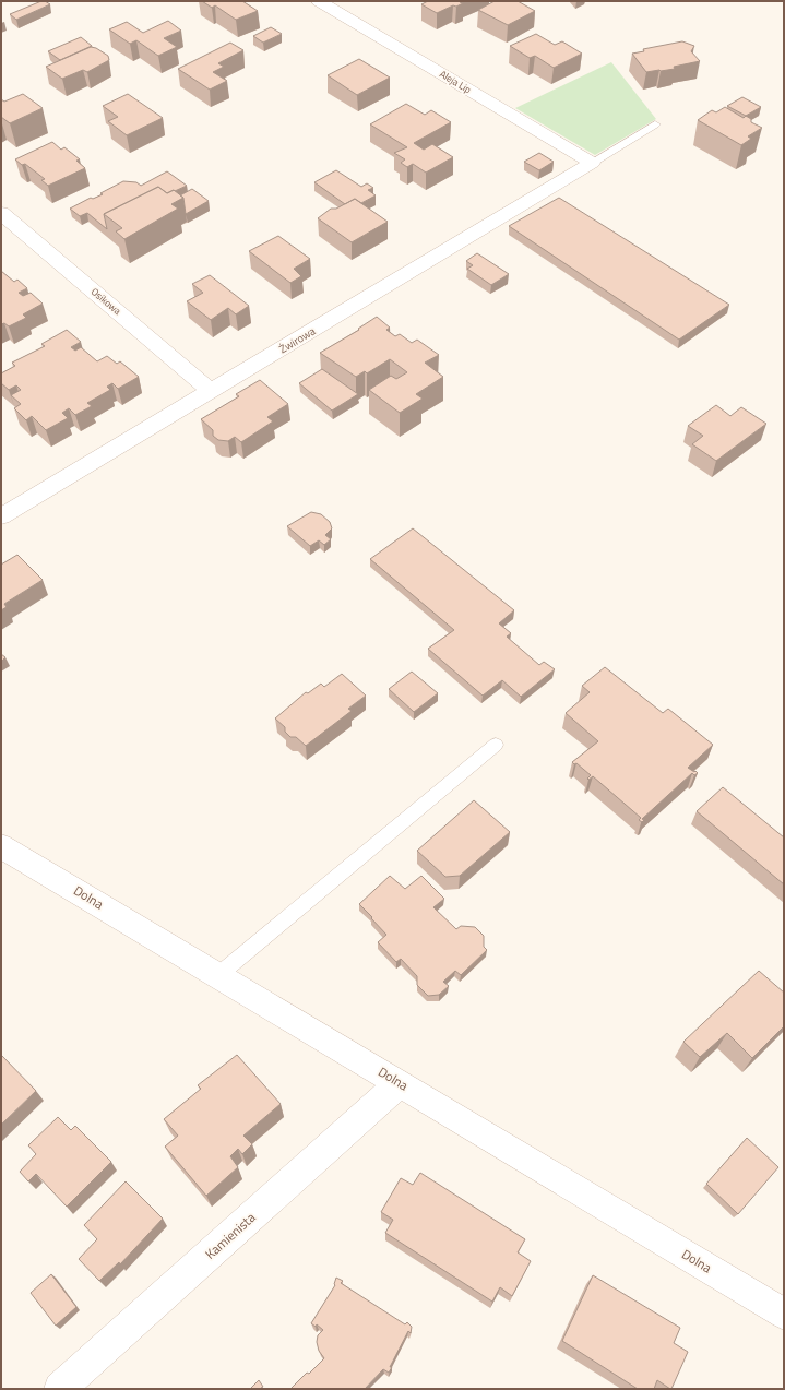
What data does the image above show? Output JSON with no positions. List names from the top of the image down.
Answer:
{
  "streets": {
    "street": [
      "Aleja Lip",
      "Osikowa",
      "Żwirowa",
      "Dolna",
      "Kamienista"
    ]
  },
  "crossings": [
    ["Aleja Lip", "Żwirowa"],
    ["Osikowa", "Żwirowa"],
    ["Dolna", "Kamienista"]
  ]
}
